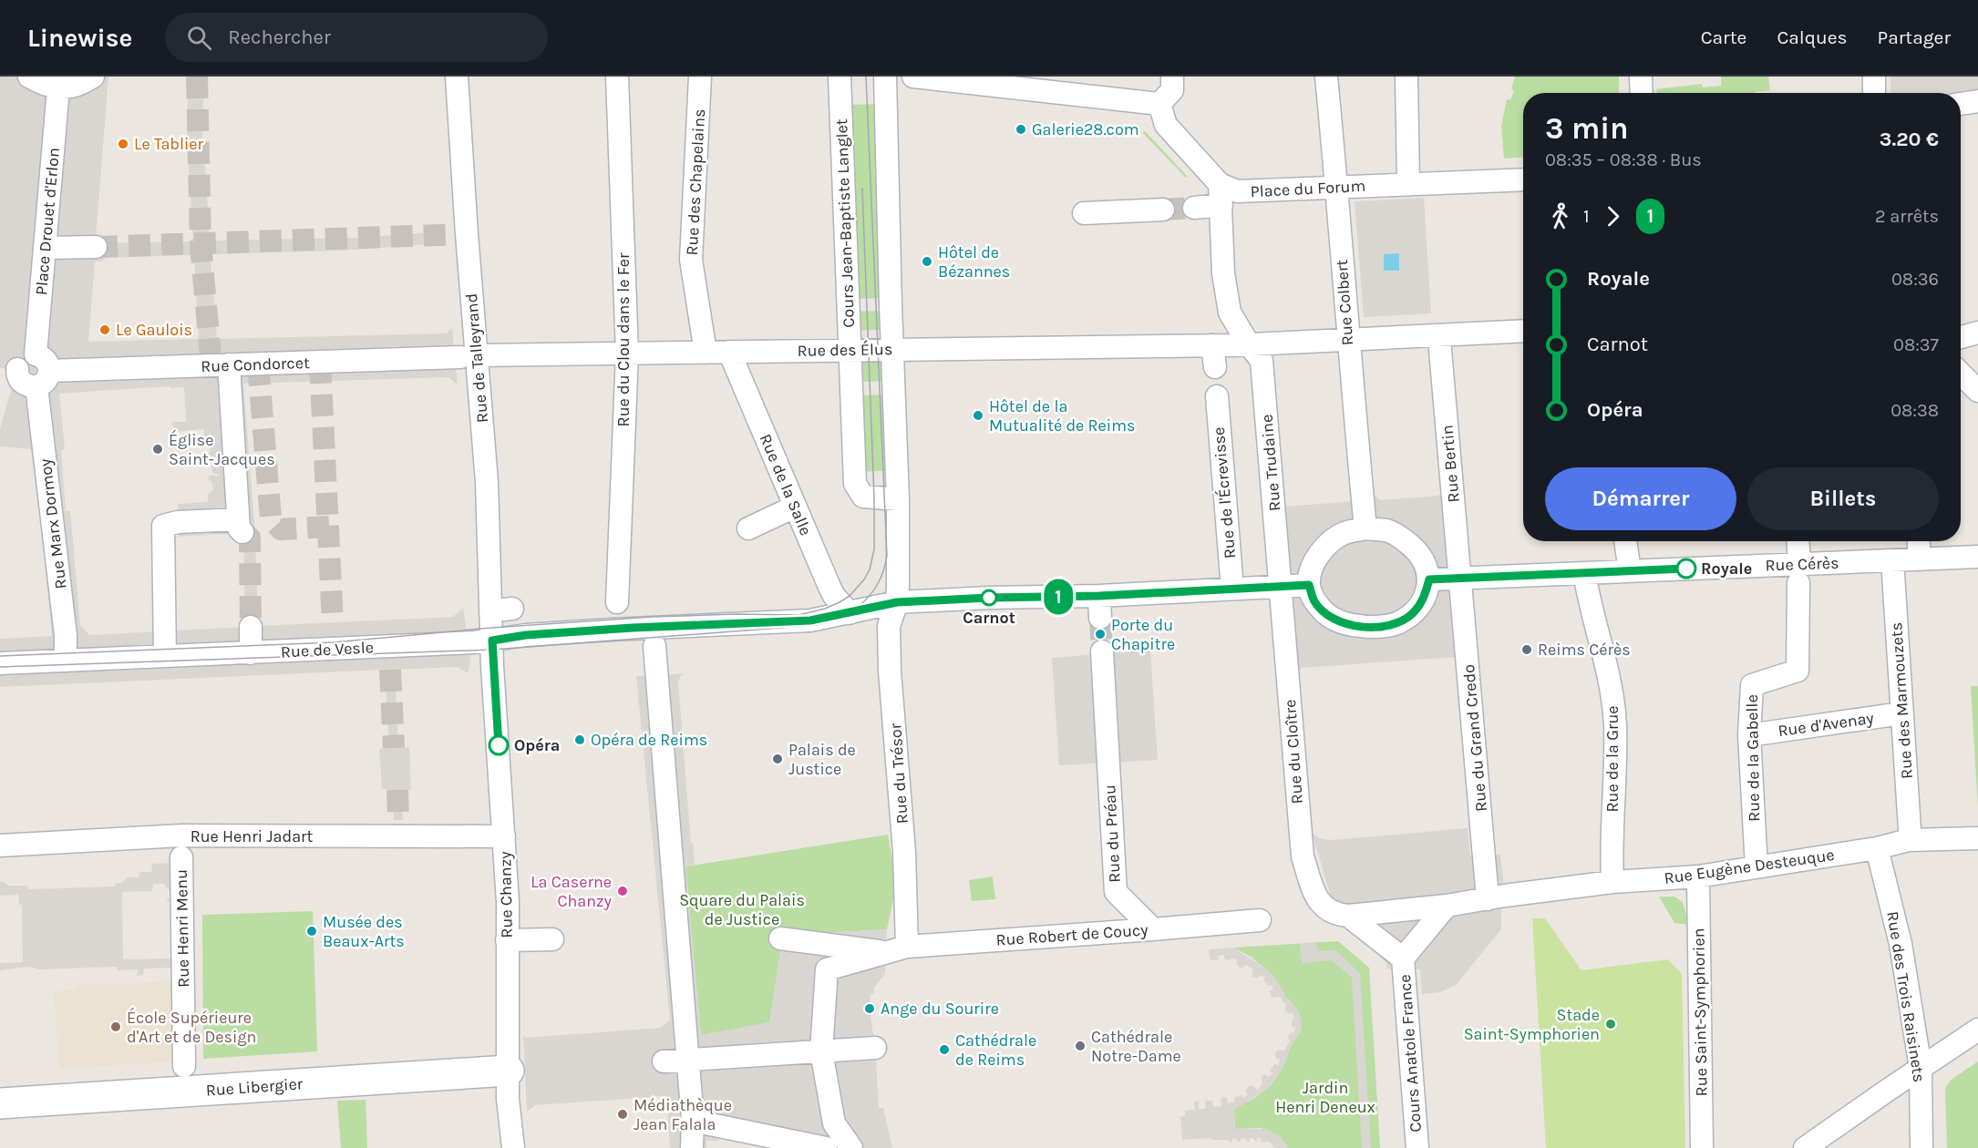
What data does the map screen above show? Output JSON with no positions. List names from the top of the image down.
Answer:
{
  "streets": {
    "street": [
      "Rue des Chapelains",
      "Place du Forum",
      "Place Drouet d'Erlon",
      "Cours Jean-Baptiste Langlet",
      "Rue Colbert",
      "Rue du Clou dans le Fer",
      "Rue des Élus",
      "Rue de Talleyrand",
      "Rue Condorcet",
      "Rue Trudaine",
      "Rue Bertin",
      "Rue de la Salle",
      "Rue de l'Écrevisse",
      "Rue Marx Dormoy",
      "Rue Cérès",
      "Rue de Vesle",
      "Rue des Marmouzets",
      "Rue d'Avenay",
      "Rue du Grand Credo",
      "Rue du Cloître",
      "Rue de la Gabelle",
      "Rue de la Grue",
      "Rue du Trésor",
      "Rue du Préau",
      "Rue Henri Jadart",
      "Rue Eugène Desteuque",
      "Rue Chanzy",
      "Rue Henri Menu",
      "Rue Robert de Coucy",
      "Rue des Trois Raisinets",
      "Rue Saint-Symphorien",
      "Cours Anatole France",
      "Rue Libergier"
    ]
  },
  "crossings": [
    ["Rue des Chapelains", "Rue des Élus"],
    ["Place du Forum", "Rue Colbert"],
    ["Place Drouet d'Erlon", "Rue Condorcet"],
    ["Place Drouet d'Erlon", "Rue Marx Dormoy"],
    ["Cours Jean-Baptiste Langlet", "Rue des Élus"],
    ["Rue Colbert", "Rue Cérès"],
    ["Rue Colbert", "Rue de Vesle"],
    ["Rue du Clou dans le Fer", "Rue des Élus"],
    ["Rue des Élus", "Rue de Talleyrand"],
    ["Rue des Élus", "Rue Condorcet"],
    ["Rue des Élus", "Rue de la Salle"],
    ["Rue de Talleyrand", "Rue Condorcet"],
    ["Rue de Talleyrand", "Rue de Vesle"],
    ["Rue de Talleyrand", "Rue Chanzy"],
    ["Rue Condorcet", "Rue Marx Dormoy"],
    ["Rue Trudaine", "Rue de Vesle"],
    ["Rue Trudaine", "Rue du Cloître"],
    ["Rue Bertin", "Rue Cérès"],
    ["Rue Bertin", "Rue du Grand Credo"],
    ["Rue de la Salle", "Rue de Vesle"],
    ["Rue de l'Écrevisse", "Rue de Vesle"],
    ["Rue Marx Dormoy", "Rue de Vesle"],
    ["Rue Cérès", "Rue de Vesle"],
    ["Rue Cérès", "Rue des Marmouzets"],
    ["Rue Cérès", "Rue du Grand Credo"],
    ["Rue Cérès", "Rue de la Gabelle"],
    ["Rue Cérès", "Rue de la Grue"],
    ["Rue de Vesle", "Rue du Cloître"],
    ["Rue de Vesle", "Rue du Trésor"],
    ["Rue de Vesle", "Rue Chanzy"],
    ["Rue des Marmouzets", "Rue d'Avenay"],
    ["Rue des Marmouzets", "Rue Eugène Desteuque"],
    ["Rue d'Avenay", "Rue de la Gabelle"],
    ["Rue du Grand Credo", "Rue Eugène Desteuque"],
    ["Rue du Cloître", "Rue Eugène Desteuque"],
    ["Rue du Cloître", "Cours Anatole France"],
    ["Rue de la Gabelle", "Rue Eugène Desteuque"],
    ["Rue de la Grue", "Rue Eugène Desteuque"],
    ["Rue du Trésor", "Rue Robert de Coucy"],
    ["Rue du Préau", "Rue Robert de Coucy"],
    ["Rue Henri Jadart", "Rue Chanzy"],
    ["Rue Eugène Desteuque", "Rue des Trois Raisinets"],
    ["Rue Eugène Desteuque", "Rue Saint-Symphorien"],
    ["Rue Chanzy", "Rue Libergier"]
  ],
  "parks": ["Square du Palais de Justice", "Jardin Henri Deneux"],
  "places": [
    "Galerie28.com",
    "Le Tablier",
    "Hôtel de Bézannes",
    "Le Gaulois",
    "Hôtel de la Mutualité de Reims",
    "Église Saint-Jacques",
    "Royale",
    "Carnot",
    "Porte du Chapitre",
    "Reims Cérès",
    "Opéra de Reims",
    "Opéra",
    "Palais de Justice",
    "La Caserne Chanzy",
    "Musée des Beaux-Arts",
    "Ange du Sourire",
    "Stade Saint-Symphorien",
    "École Supérieure d'Art et de Design",
    "Cathédrale Notre-Dame",
    "Cathédrale de Reims",
    "Médiathèque Jean Falala"
  ],
  "lines": ["bus line 1"],
  "page": {
    "header": "Linewise",
    "search": "Rechercher",
    "nav": ["Carte", "Calques", "Partager"],
    "on_map": "1",
    "heading": ["3 min", "08:35 – 08:38 · Bus", "3.20 €"],
    "legs": ["1", "1", "2 arrêts"],
    "list": [
      {
        "name": "Royale",
        "value": "08:36"
      },
      {
        "name": "Carnot",
        "value": "08:37"
      },
      {
        "name": "Opéra",
        "value": "08:38"
      }
    ],
    "buttons": ["Démarrer", "Billets"]
  }
}
